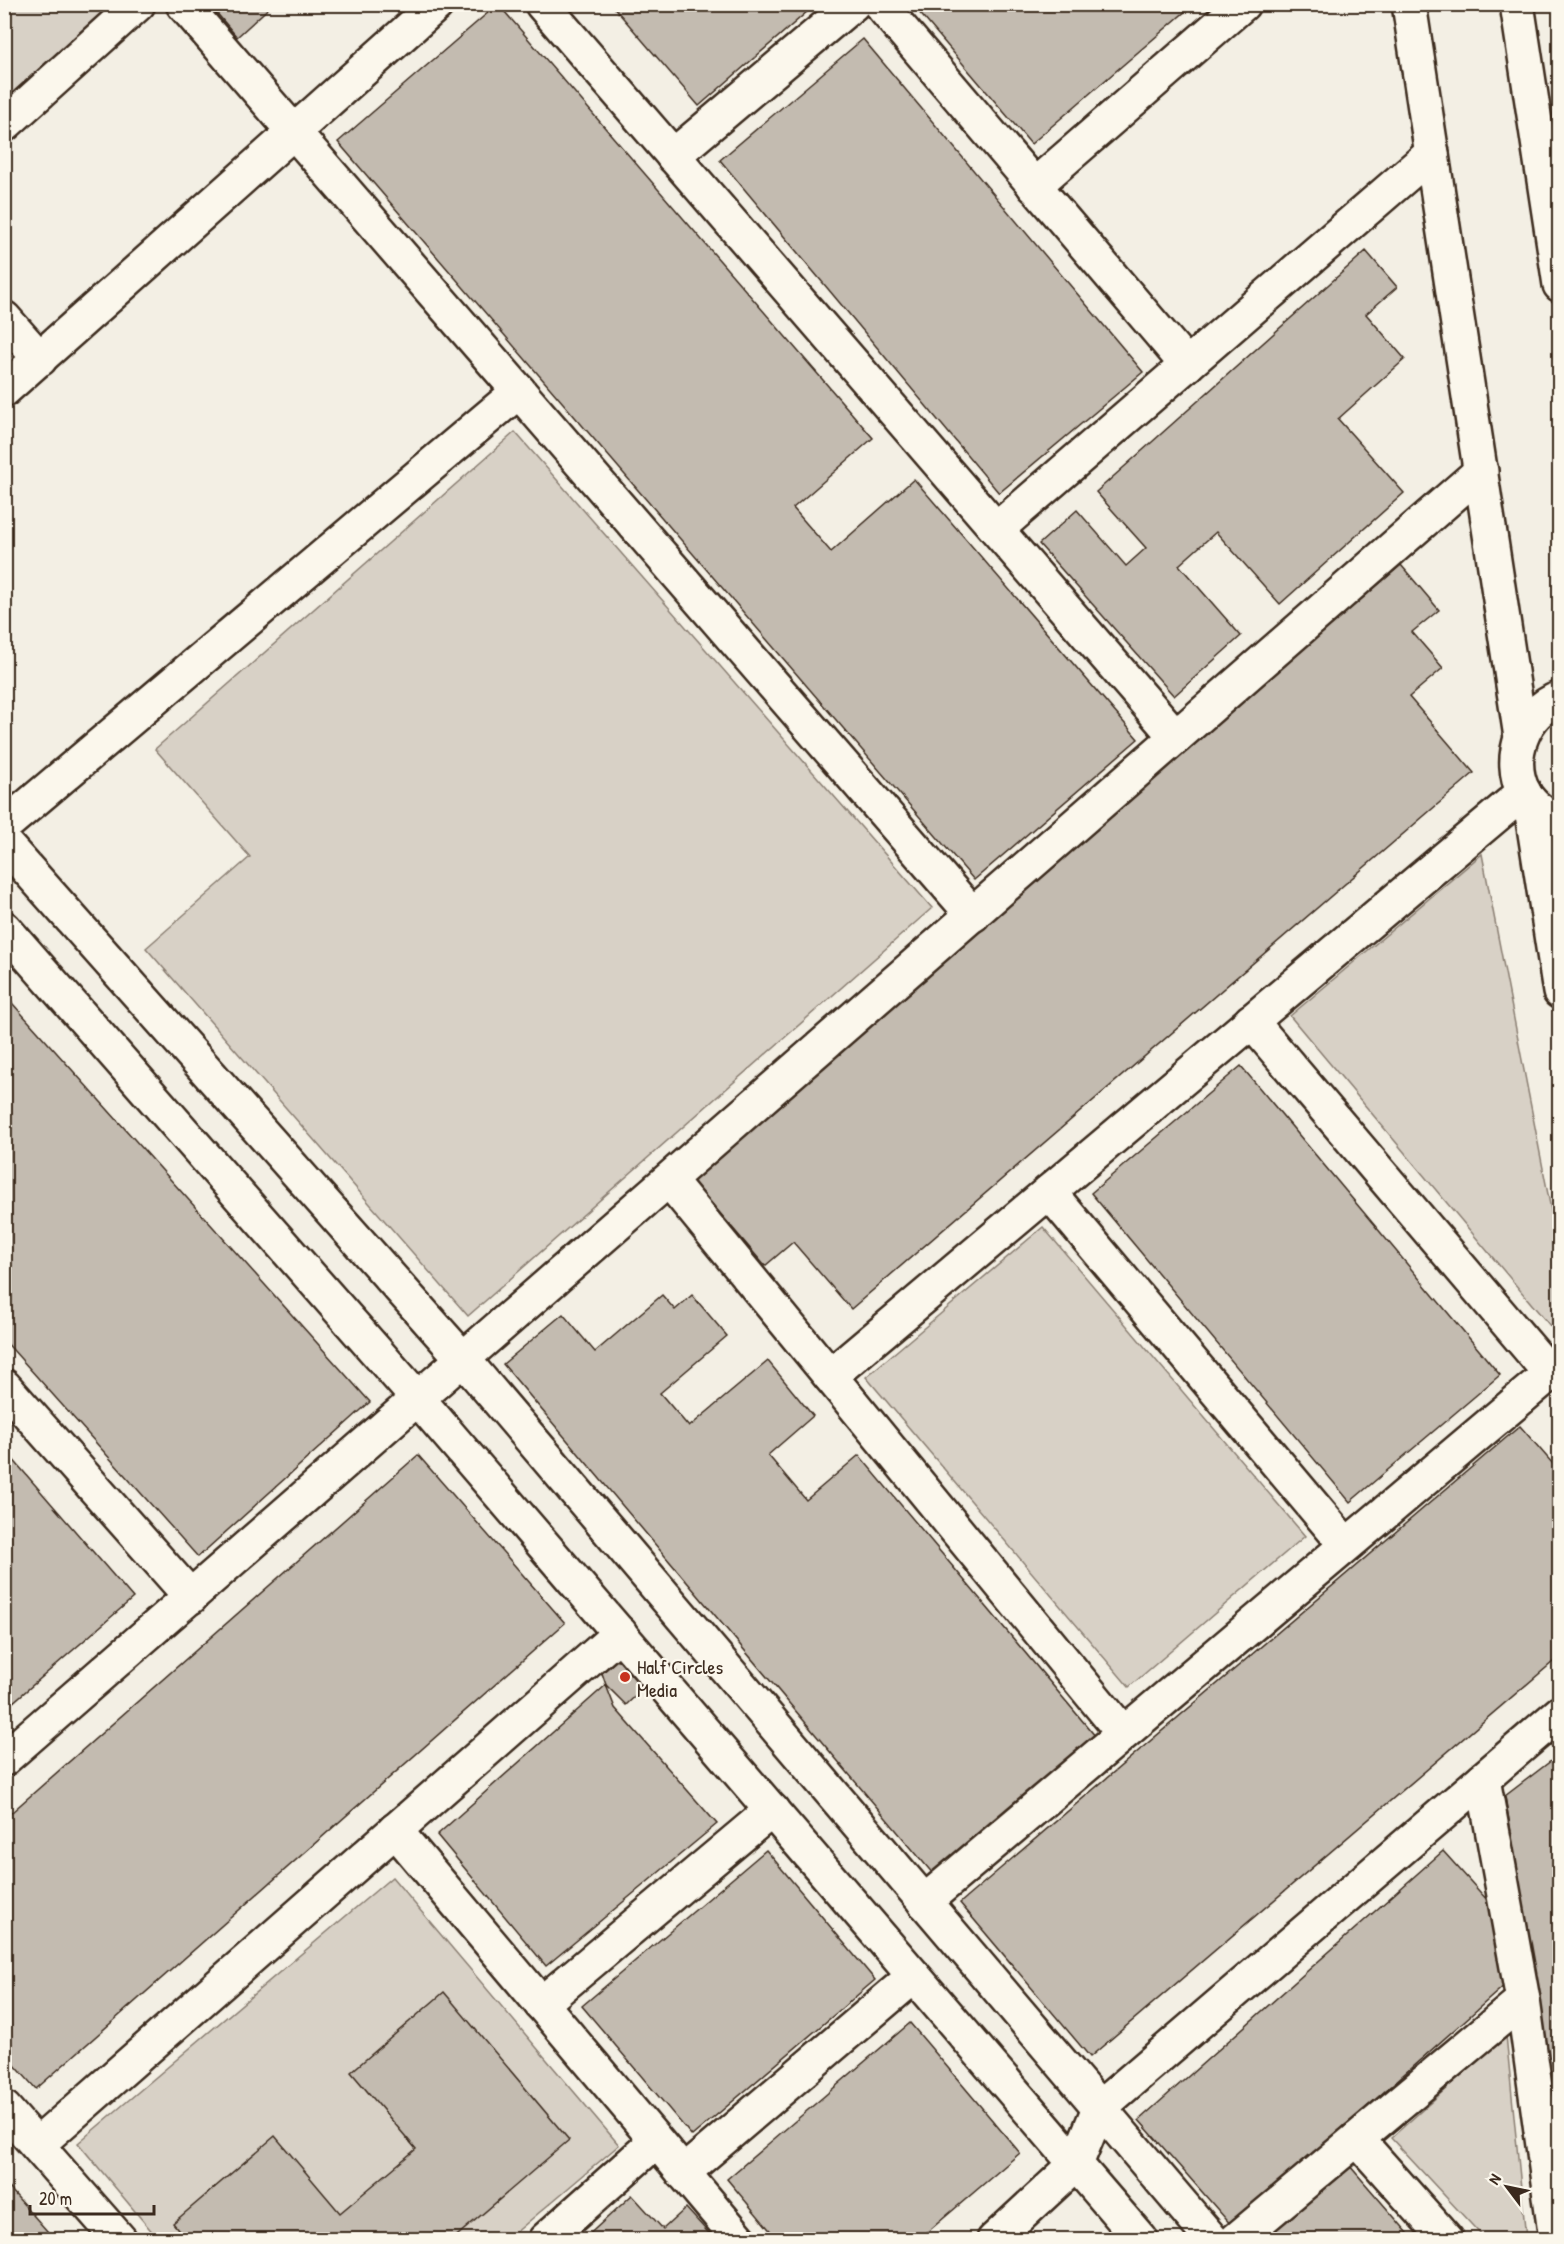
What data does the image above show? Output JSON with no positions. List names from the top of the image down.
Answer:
{
  "places": ["Half Circles Media"],
  "scale_bar": "20 m",
  "north": "top left"
}
